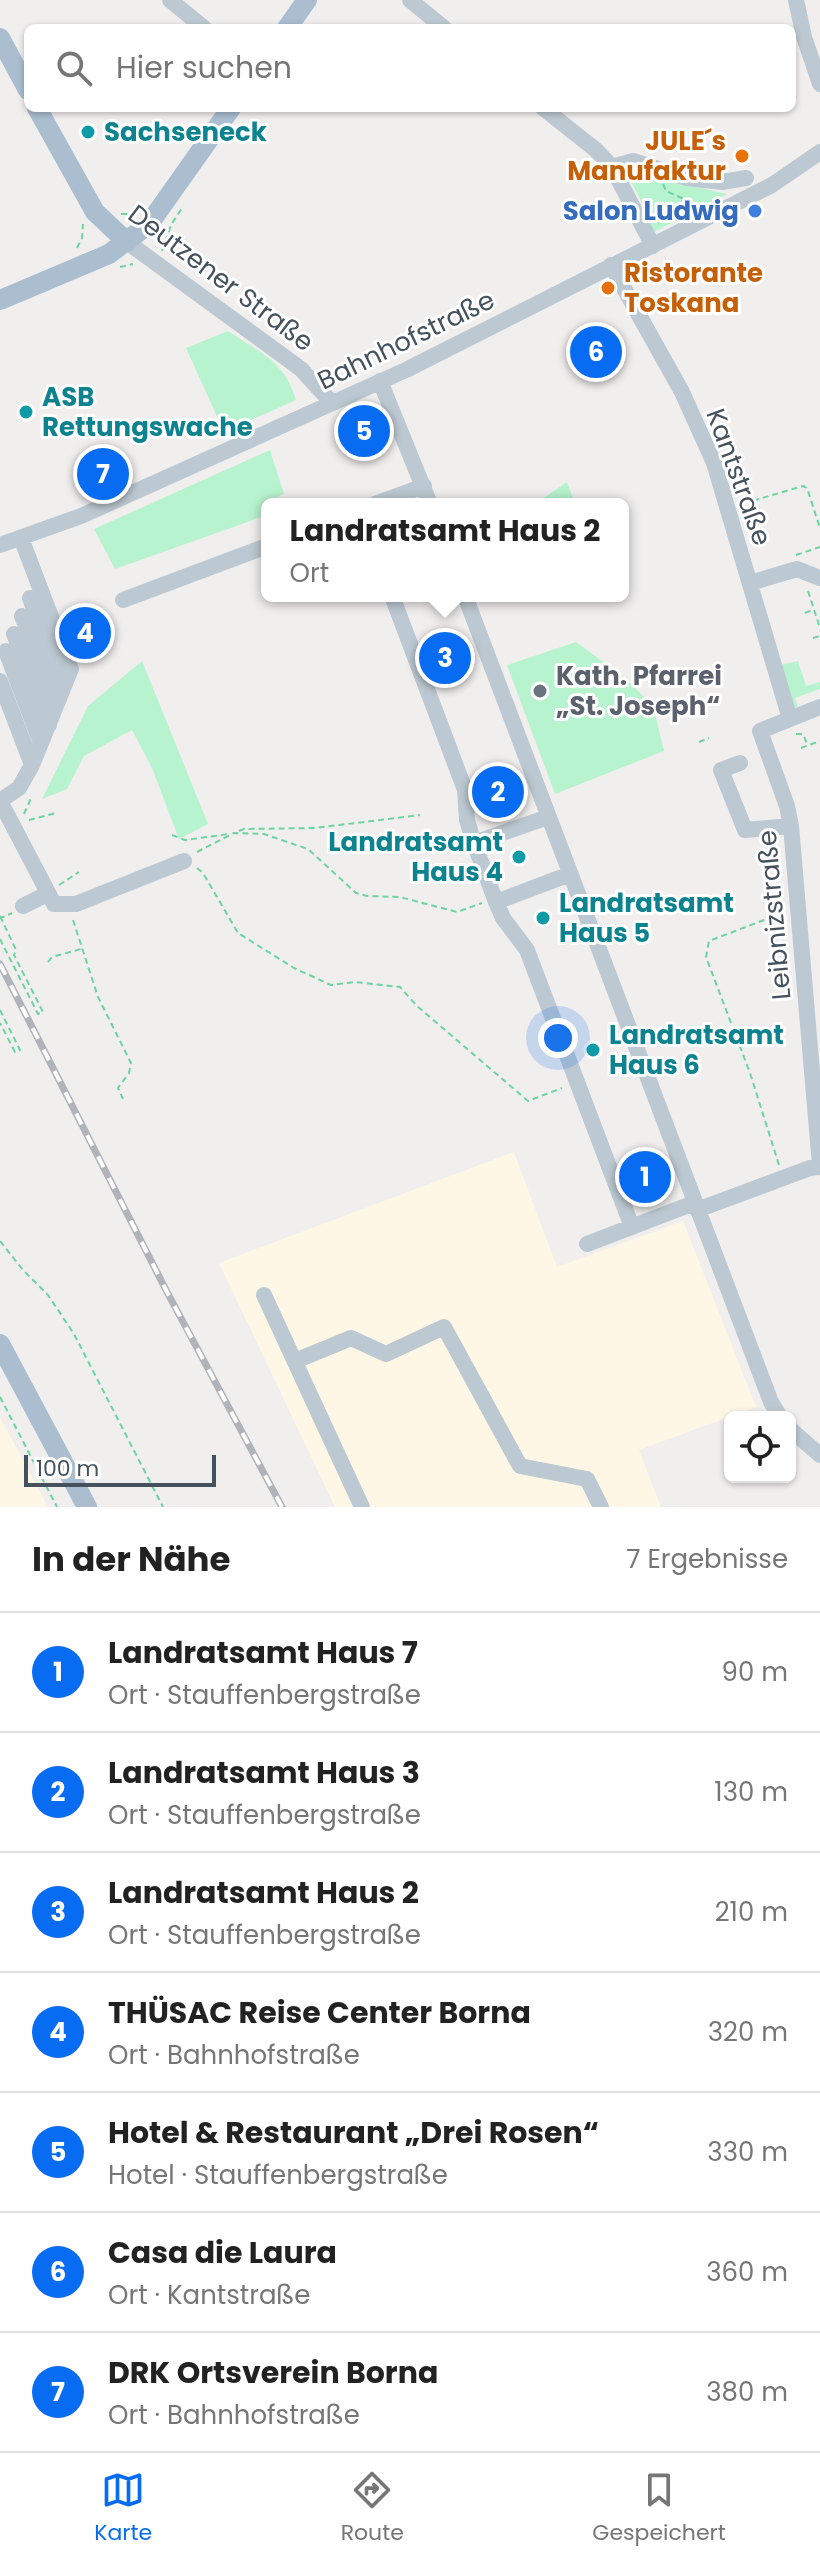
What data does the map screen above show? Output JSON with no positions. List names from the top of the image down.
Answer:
{
  "streets": {
    "main road": ["Deutzener Straße"],
    "street": ["Bahnhofstraße", "Kantstraße", "Leibnizstraße"]
  },
  "crossings": [
    ["Deutzener Straße", "Bahnhofstraße"],
    ["Bahnhofstraße", "Kantstraße"],
    ["Kantstraße", "Leibnizstraße"]
  ],
  "places": [
    "Sachseneck",
    "JULE´s Manufaktur",
    "Salon Ludwig",
    "Ristorante Toskana",
    "ASB Rettungswache",
    "Kath. Pfarrei „St. Joseph“",
    "Landratsamt Haus 4",
    "Landratsamt Haus 5",
    "Landratsamt Haus 6"
  ],
  "scale_bar": "100 m",
  "page": {
    "search": "Hier suchen",
    "pins": [
      "6",
      "5",
      "7",
      "4",
      "3",
      "2",
      "1"
    ],
    "popup": ["Landratsamt Haus 2", "Ort"],
    "scale": "100 m",
    "heading": ["In der Nähe", "7 Ergebnisse"],
    "list": [
      {
        "mark": "1",
        "name": "Landratsamt Haus 7",
        "note": "Ort · Stauffenbergstraße",
        "value": "90 m"
      },
      {
        "mark": "2",
        "name": "Landratsamt Haus 3",
        "note": "Ort · Stauffenbergstraße",
        "value": "130 m"
      },
      {
        "mark": "3",
        "name": "Landratsamt Haus 2",
        "note": "Ort · Stauffenbergstraße",
        "value": "210 m"
      },
      {
        "mark": "4",
        "name": "THÜSAC Reise Center Borna",
        "note": "Ort · Bahnhofstraße",
        "value": "320 m"
      },
      {
        "mark": "5",
        "name": "Hotel & Restaurant „Drei Rosen“",
        "note": "Hotel · Stauffenbergstraße",
        "value": "330 m"
      },
      {
        "mark": "6",
        "name": "Casa die Laura",
        "note": "Ort · Kantstraße",
        "value": "360 m"
      },
      {
        "mark": "7",
        "name": "DRK Ortsverein Borna",
        "note": "Ort · Bahnhofstraße",
        "value": "380 m"
      }
    ],
    "nav": ["Karte", "Route", "Gespeichert"]
  }
}
